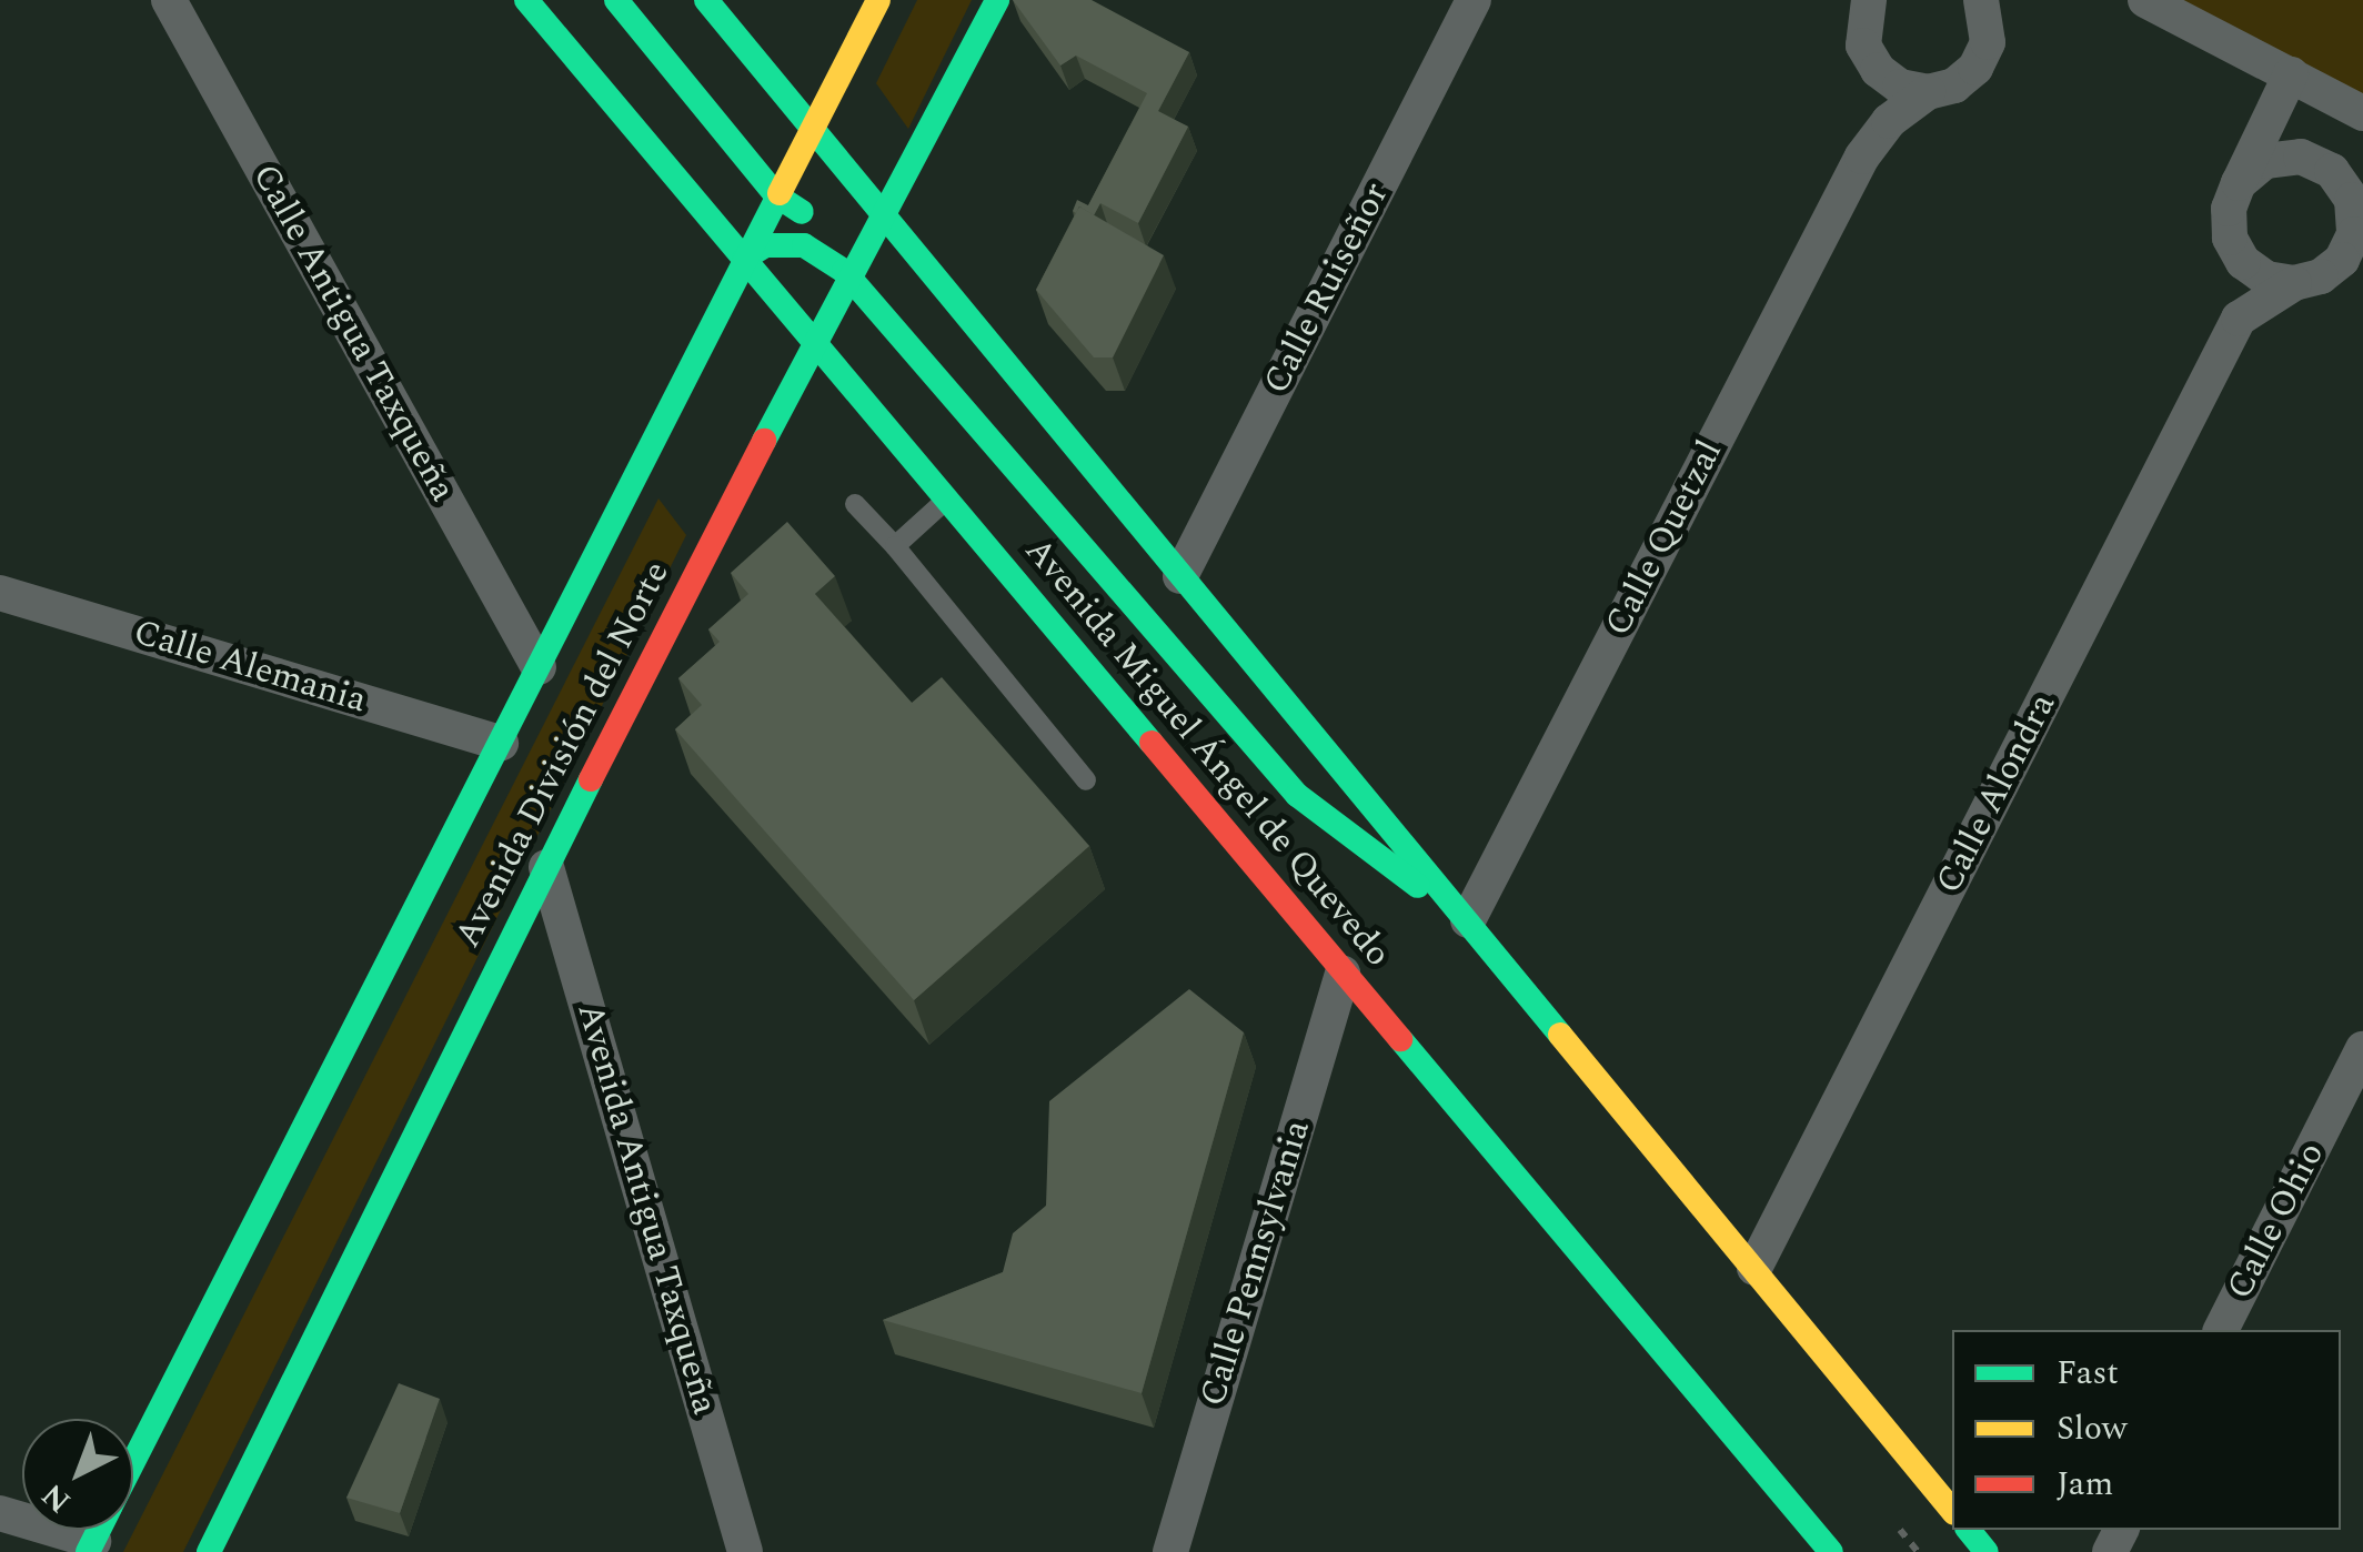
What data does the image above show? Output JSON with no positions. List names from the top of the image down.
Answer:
{
  "streets": {
    "main road": ["Avenida Miguel Ángel de Quevedo", "Avenida División del Norte"],
    "street": [
      "Calle Ruiseñor",
      "Calle Antigua Taxqueña",
      "Calle Quetzal",
      "Calle Alemania",
      "Calle Alondra",
      "Avenida Antigua Taxqueña",
      "Calle Ohio",
      "Calle Pennsylvania"
    ]
  },
  "crossings": [
    ["Calle Antigua Taxqueña", "Avenida División del Norte"],
    ["Calle Alemania", "Avenida División del Norte"],
    ["Avenida Miguel Ángel de Quevedo", "Avenida División del Norte"],
    ["Avenida Miguel Ángel de Quevedo", "Calle Pennsylvania"],
    ["Avenida División del Norte", "Avenida Antigua Taxqueña"]
  ],
  "legend": ["Fast", "Slow", "Jam"],
  "north": "bottom left"
}
